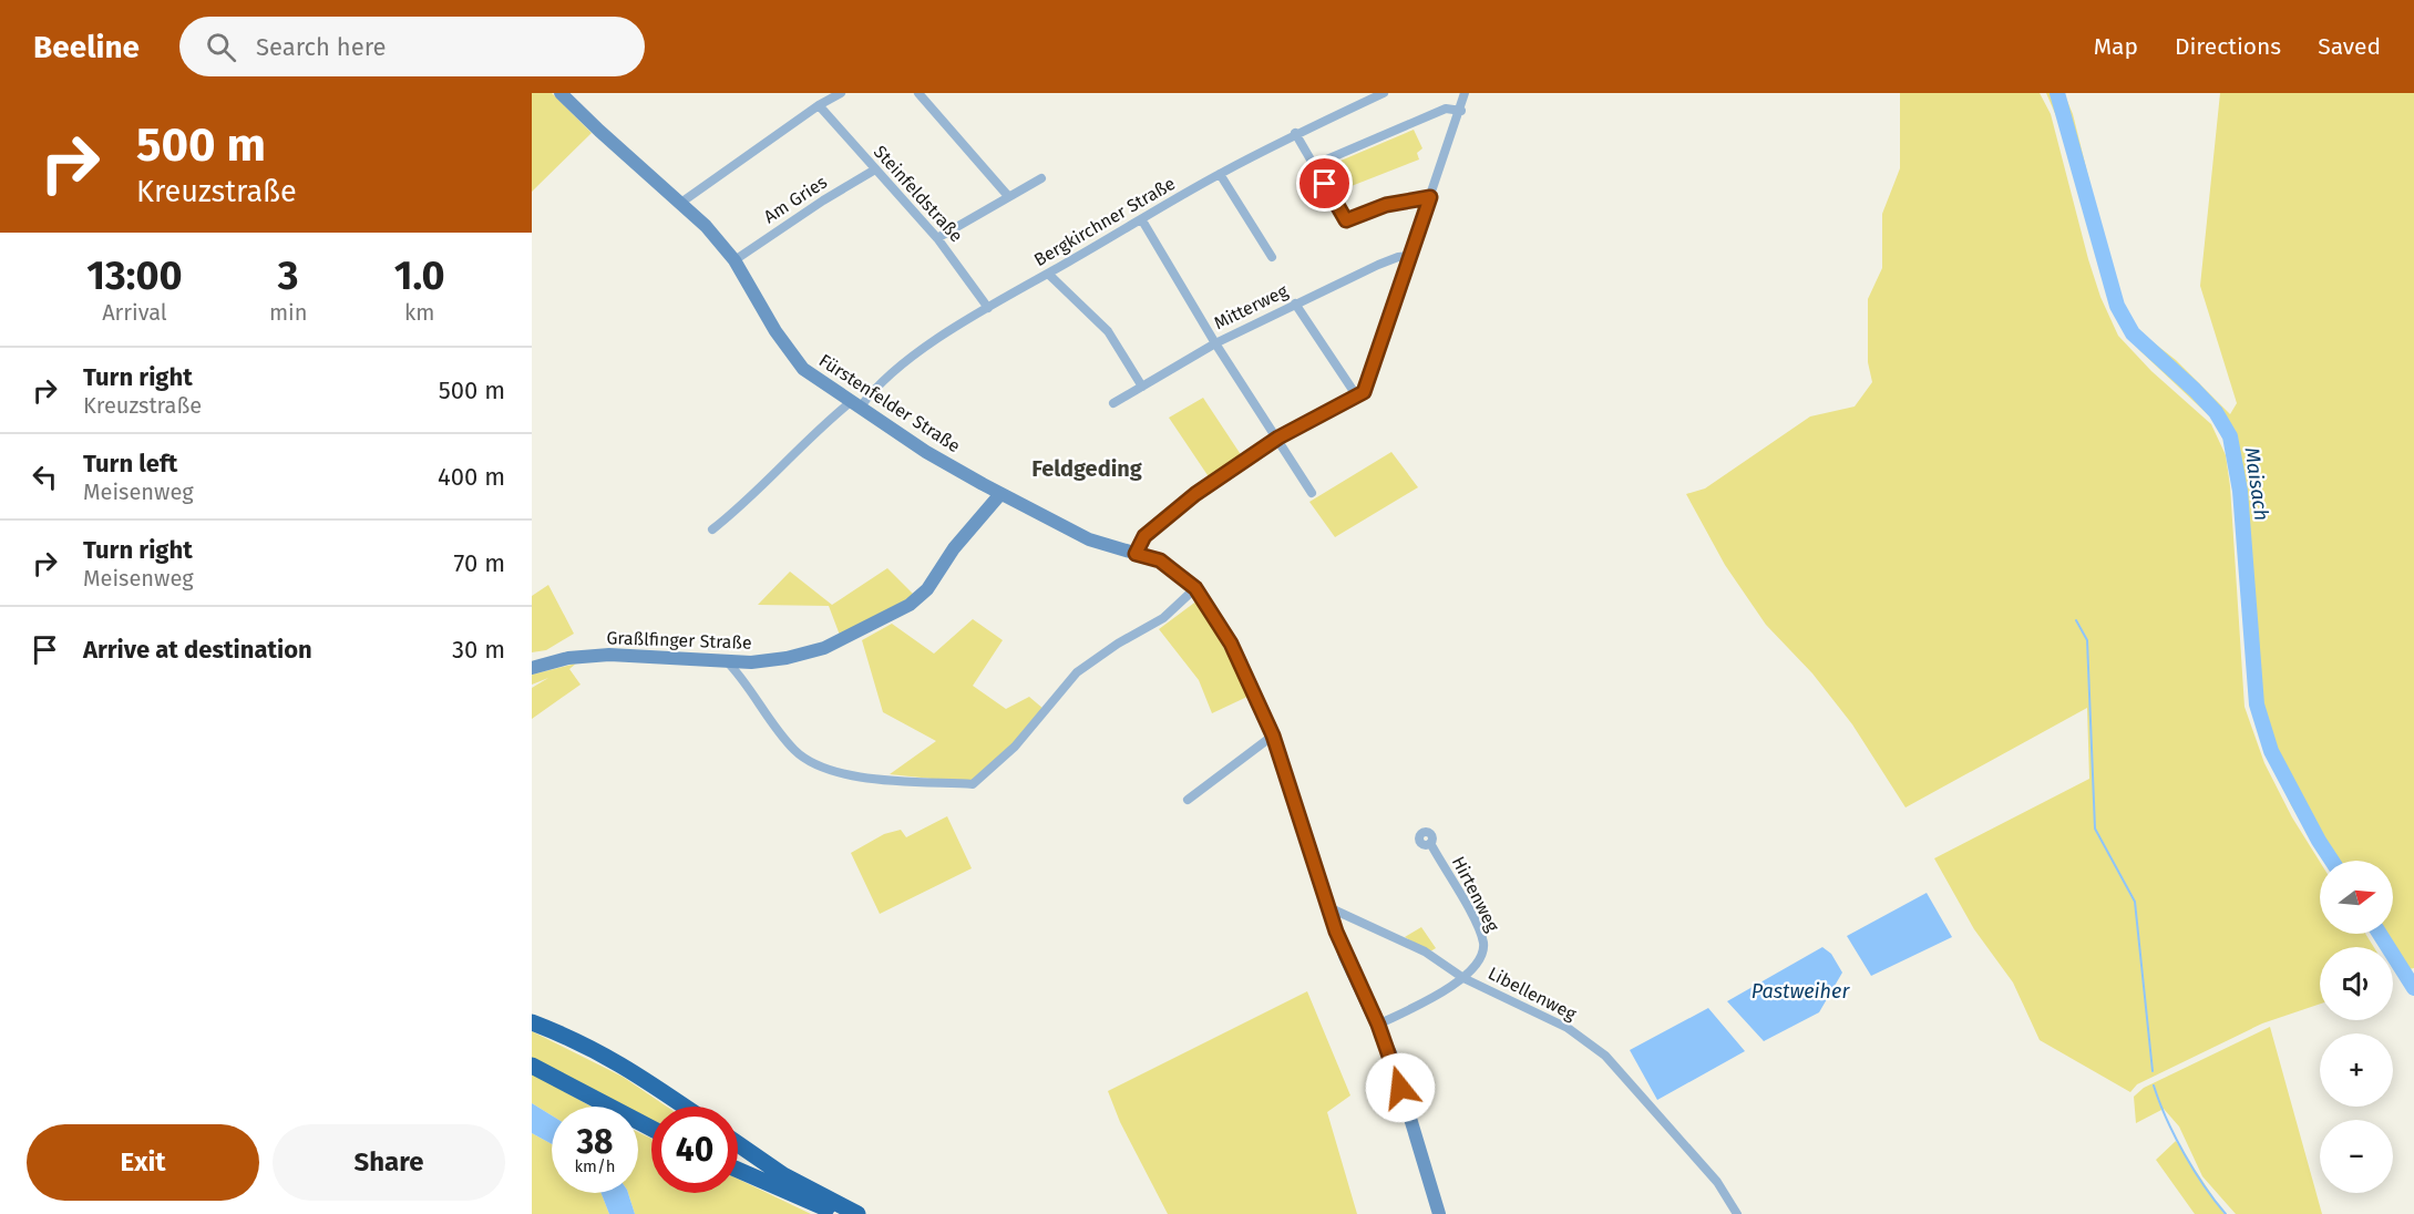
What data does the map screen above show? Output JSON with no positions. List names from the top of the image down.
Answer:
{
  "streets": {
    "street": [
      "Steinfeldstraße",
      "Am Gries",
      "Bergkirchner Straße",
      "Mitterweg",
      "Fürstenfelder Straße",
      "Graßlfinger Straße",
      "Hirtenweg",
      "Libellenweg"
    ]
  },
  "crossings": [
    ["Steinfeldstraße", "Am Gries"],
    ["Steinfeldstraße", "Bergkirchner Straße"],
    ["Am Gries", "Fürstenfelder Straße"],
    ["Bergkirchner Straße", "Fürstenfelder Straße"],
    ["Fürstenfelder Straße", "Graßlfinger Straße"],
    ["Fürstenfelder Straße", "Libellenweg"],
    ["Hirtenweg", "Libellenweg"]
  ],
  "districts": ["Feldgeding"],
  "water": ["Maisach", "Pastweiher"],
  "north": "right",
  "page": {
    "header": "Beeline",
    "search": "Search here",
    "nav": ["Map", "Directions", "Saved"],
    "turn": ["500 m", "Kreuzstraße"],
    "eta": [
      "13:00",
      "Arrival",
      "3",
      "min",
      "1.0",
      "km"
    ],
    "list": [
      {
        "name": "Turn right",
        "note": "Kreuzstraße",
        "value": "500 m"
      },
      {
        "name": "Turn left",
        "note": "Meisenweg",
        "value": "400 m"
      },
      {
        "name": "Turn right",
        "note": "Meisenweg",
        "value": "70 m"
      },
      {
        "name": "Arrive at destination",
        "value": "30 m"
      }
    ],
    "map_buttons": ["+", "−"],
    "speed": "38 km/h",
    "limit": "40",
    "buttons": ["Exit", "Share"]
  }
}
